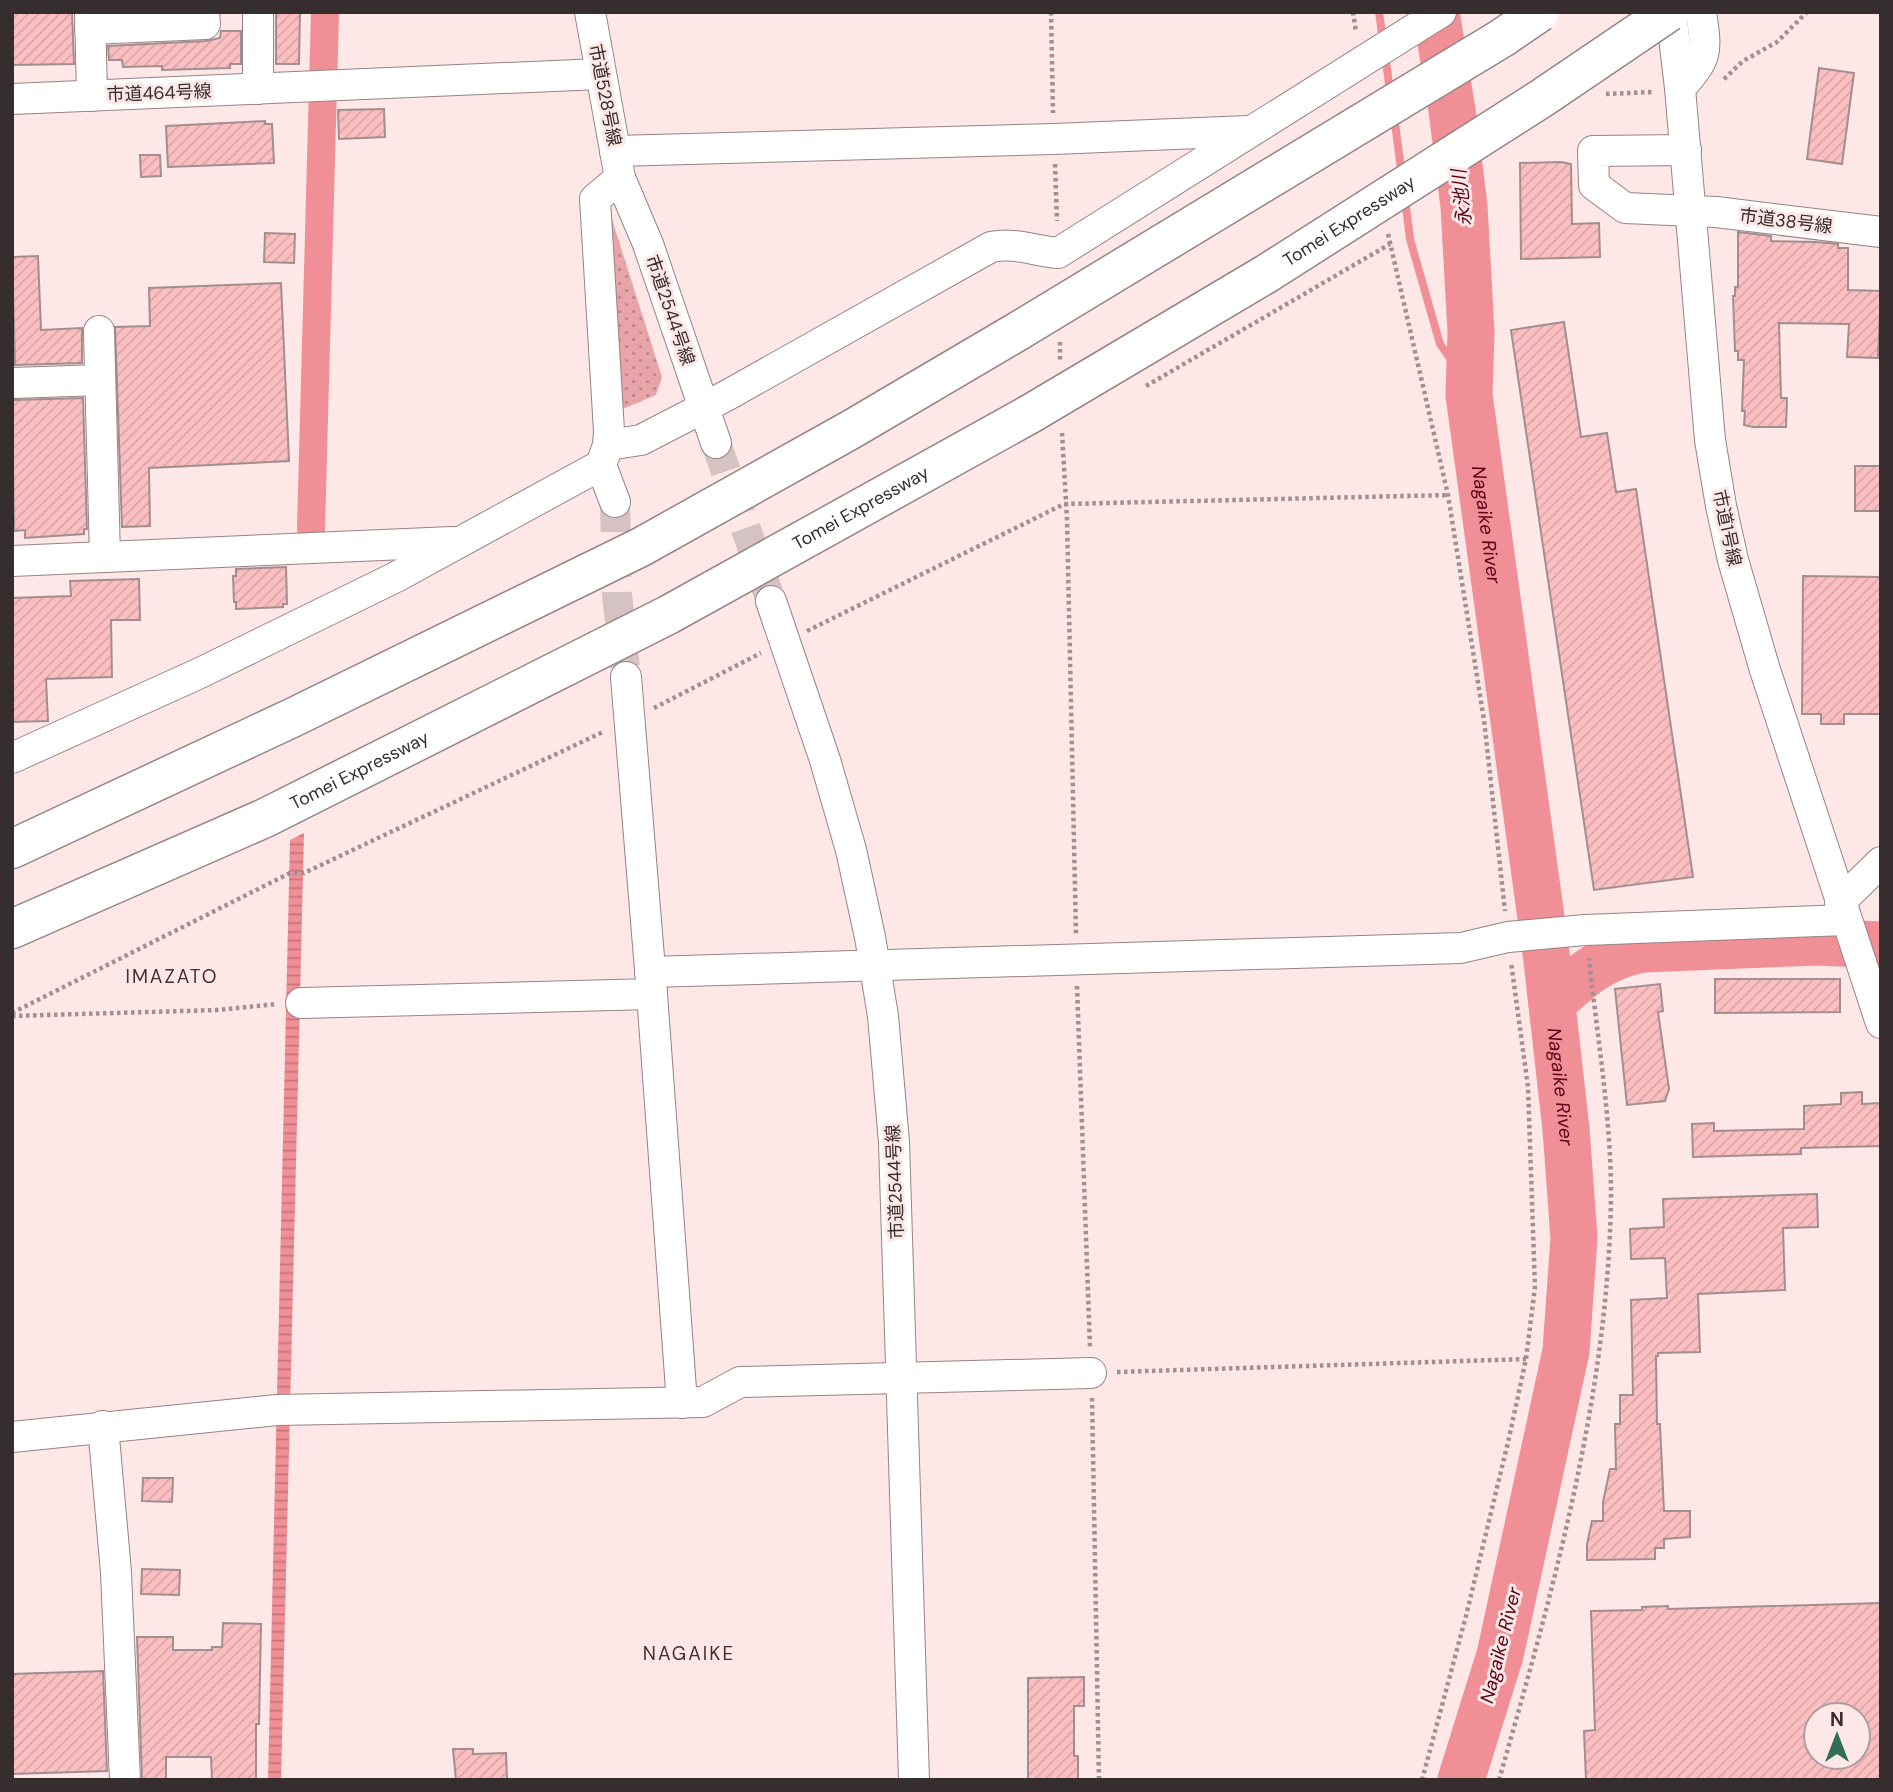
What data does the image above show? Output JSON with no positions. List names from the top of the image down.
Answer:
{
  "streets": {
    "highway": ["Tomei Expressway"],
    "street": [
      "市道464号線",
      "市道528号線",
      "市道38号線",
      "市道2544号線",
      "市道1号線"
    ]
  },
  "crossings": [
    ["市道464号線", "市道528号線"],
    ["市道528号線", "市道2544号線"],
    ["Tomei Expressway", "市道1号線"],
    ["市道38号線", "市道1号線"]
  ],
  "districts": ["IMAZATO", "NAGAIKE"],
  "water": ["永池川", "Nagaike River"],
  "north": "top"
}
